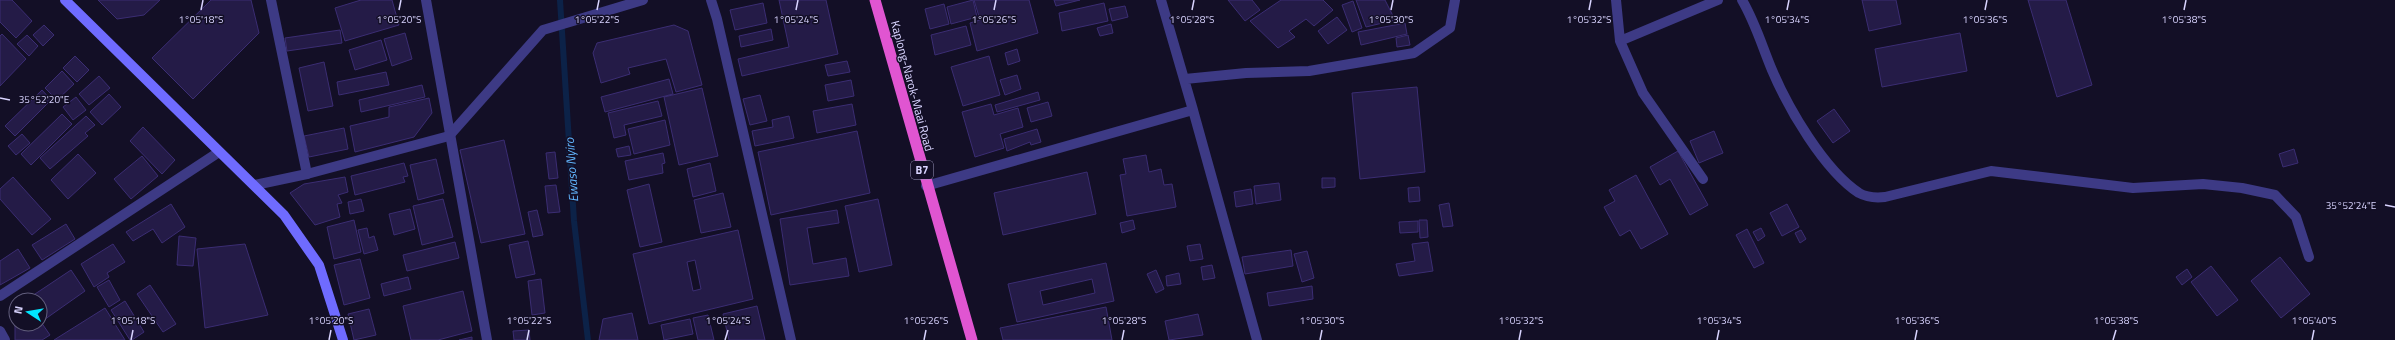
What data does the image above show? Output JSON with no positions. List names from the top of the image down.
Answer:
{
  "streets": {
    "highway": ["Kaplong-Narok-Maai Road", "B7"]
  },
  "water": ["Ewaso Nyiro"],
  "north": "left",
  "coordinates": [
    "1°05'18\"S",
    "1°05'20\"S",
    "1°05'22\"S",
    "1°05'24\"S",
    "1°05'26\"S",
    "1°05'28\"S",
    "1°05'30\"S",
    "1°05'32\"S",
    "1°05'34\"S",
    "1°05'36\"S",
    "1°05'38\"S",
    "35°52'20\"E",
    "35°52'24\"E",
    "1°05'40\"S"
  ]
}
